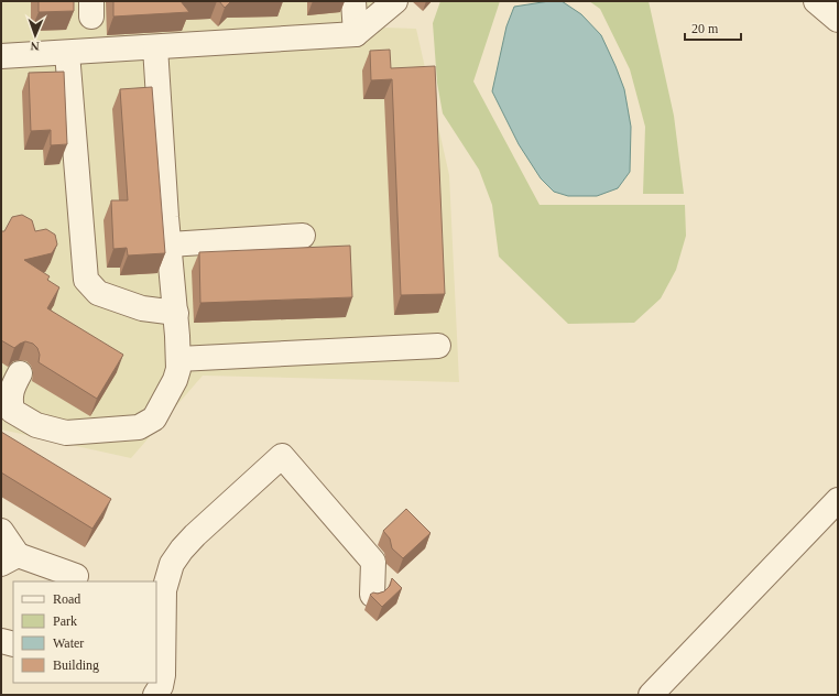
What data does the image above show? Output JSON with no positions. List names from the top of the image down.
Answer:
{
  "legend": [
    "Road",
    "Park",
    "Water",
    "Building"
  ],
  "scale_bar": "20 m",
  "north": "bottom"
}
